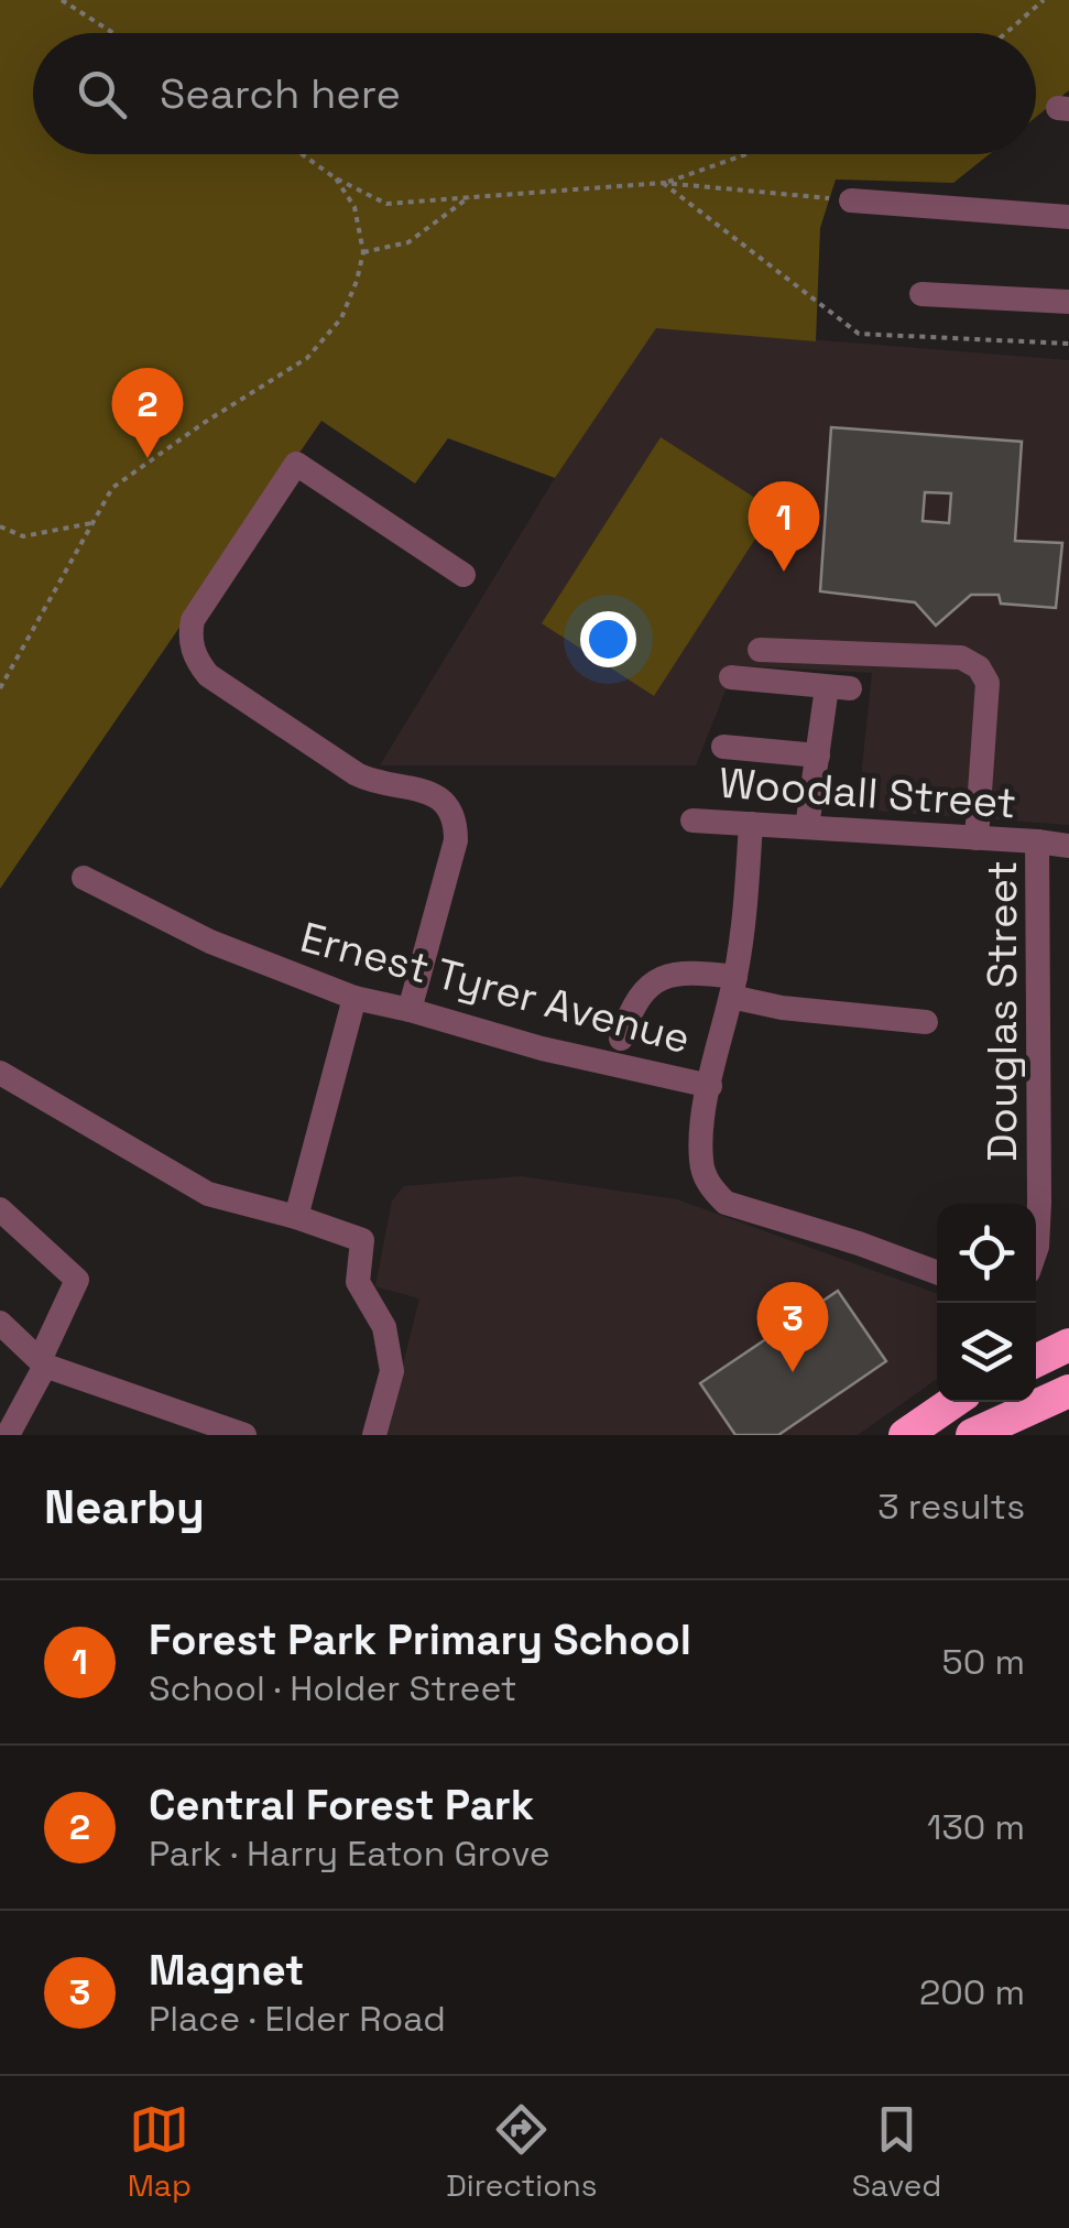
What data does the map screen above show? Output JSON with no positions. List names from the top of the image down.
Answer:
{
  "streets": {
    "street": ["Woodall Street", "Ernest Tyrer Avenue", "Douglas Street"]
  },
  "crossings": [
    ["Woodall Street", "Douglas Street"]
  ],
  "page": {
    "search": "Search here",
    "pins": ["2", "1", "3"],
    "heading": ["Nearby", "3 results"],
    "list": [
      {
        "mark": "1",
        "name": "Forest Park Primary School",
        "note": "School · Holder Street",
        "value": "50 m"
      },
      {
        "mark": "2",
        "name": "Central Forest Park",
        "note": "Park · Harry Eaton Grove",
        "value": "130 m"
      },
      {
        "mark": "3",
        "name": "Magnet",
        "note": "Place · Elder Road",
        "value": "200 m"
      }
    ],
    "nav": ["Map", "Directions", "Saved"]
  }
}
